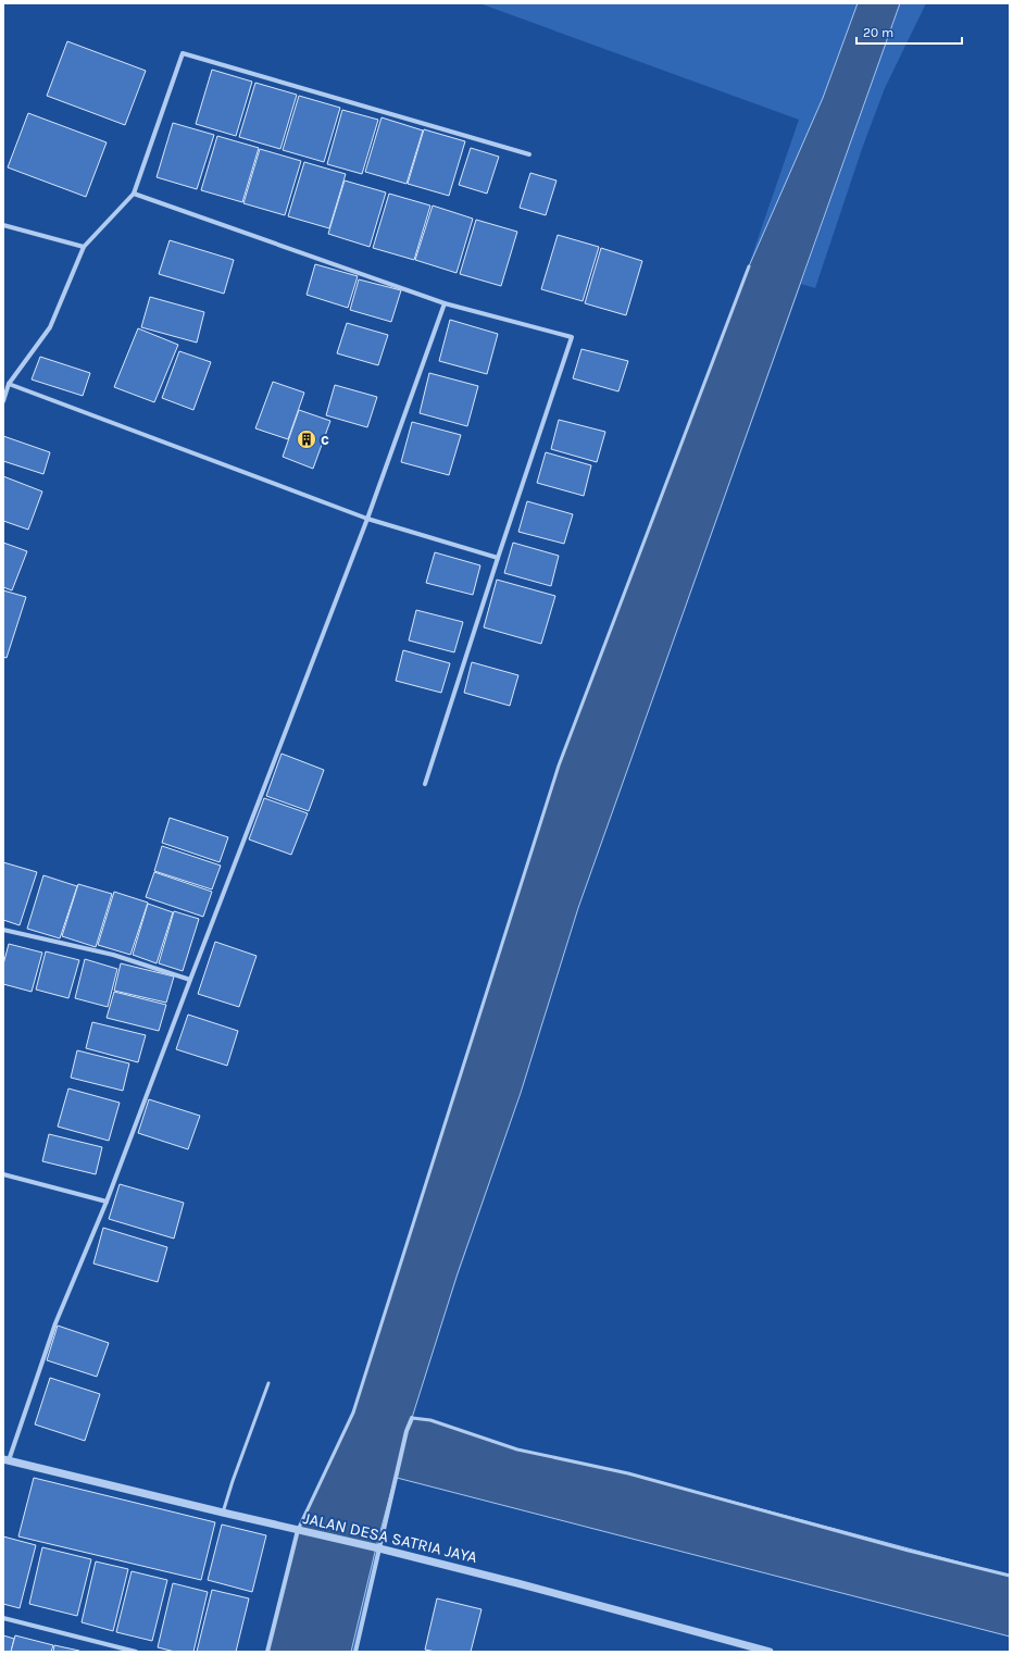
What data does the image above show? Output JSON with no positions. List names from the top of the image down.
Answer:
{
  "streets": {
    "street": ["JALAN DESA SATRIA JAYA"]
  },
  "places": {
    "building": ["c"]
  },
  "scale_bar": "20 m"
}
